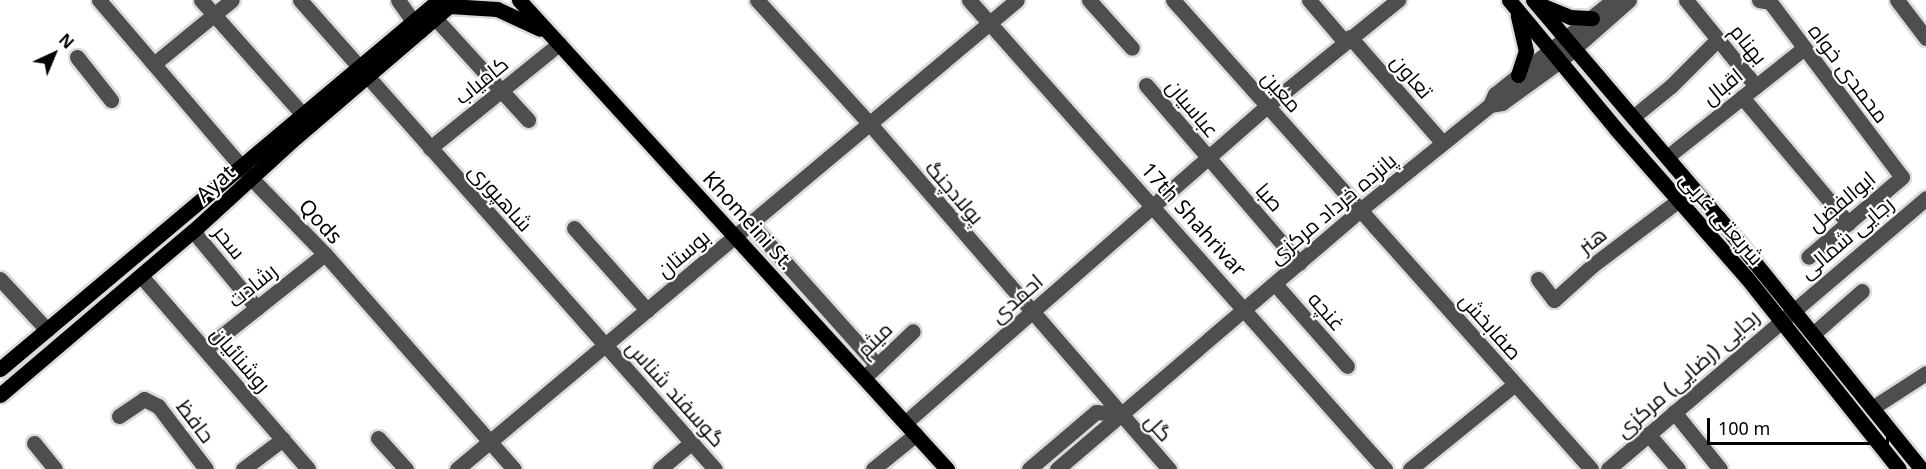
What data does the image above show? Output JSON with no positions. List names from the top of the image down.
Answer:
{
  "streets": {
    "main road": ["Ayat", "شریعتی غربی", "Khomeini St."],
    "street": [
      "بهنام",
      "محمدی خواه",
      "تعاون",
      "کامیاب",
      "اقبال",
      "معین",
      "عباسیان",
      "پولادچنگ",
      "شاهپوری",
      "صبا",
      "ابوالفضل",
      "پانزده خرداد مرکزی",
      "17th Shahrivar",
      "Qods",
      "رجایی شمالی",
      "هنر",
      "سحر",
      "بوستان",
      "رشادت",
      "احمدی",
      "غنچه",
      "صفابخش",
      "میثم",
      "روشنائیان",
      "رجایی (رضایی) مرکزی",
      "گوسفند شناس",
      "حافظ",
      "گل"
    ]
  },
  "crossings": [
    ["بهنام", "اقبال"],
    ["محمدی خواه", "اقبال"],
    ["محمدی خواه", "ابوالفضل"],
    ["تعاون", "پانزده خرداد مرکزی"],
    ["تعاون", "احمدی"],
    ["کامیاب", "شاهپوری"],
    ["کامیاب", "Khomeini St."],
    ["اقبال", "شریعتی غربی"],
    ["معین", "پانزده خرداد مرکزی"],
    ["معین", "احمدی"],
    ["معین", "صفابخش"],
    ["عباسیان", "صبا"],
    ["عباسیان", "احمدی"],
    ["Ayat", "شاهپوری"],
    ["Ayat", "Qods"],
    ["Ayat", "سحر"],
    ["Ayat", "روشنائیان"],
    ["پولادچنگ", "پانزده خرداد مرکزی"],
    ["پولادچنگ", "بوستان"],
    ["پولادچنگ", "احمدی"],
    ["پولادچنگ", "گل"],
    ["شاهپوری", "بوستان"],
    ["شاهپوری", "گوسفند شناس"],
    ["صبا", "پانزده خرداد مرکزی"],
    ["صبا", "احمدی"],
    ["پانزده خرداد مرکزی", "شریعتی غربی"],
    ["پانزده خرداد مرکزی", "17th Shahrivar"],
    ["پانزده خرداد مرکزی", "غنچه"],
    ["پانزده خرداد مرکزی", "صفابخش"],
    ["پانزده خرداد مرکزی", "گل"],
    ["شریعتی غربی", "رجایی شمالی"],
    ["شریعتی غربی", "هنر"],
    ["شریعتی غربی", "رجایی (رضایی) مرکزی"],
    ["17th Shahrivar", "بوستان"],
    ["17th Shahrivar", "احمدی"],
    ["Khomeini St.", "بوستان"],
    ["Khomeini St.", "احمدی"],
    ["Khomeini St.", "میثم"],
    ["Qods", "بوستان"],
    ["Qods", "رشادت"],
    ["رجایی شمالی", "رجایی (رضایی) مرکزی"],
    ["سحر", "رشادت"],
    ["بوستان", "گوسفند شناس"],
    ["رشادت", "روشنائیان"]
  ],
  "scale_bar": "100 m",
  "north": "top right"
}
